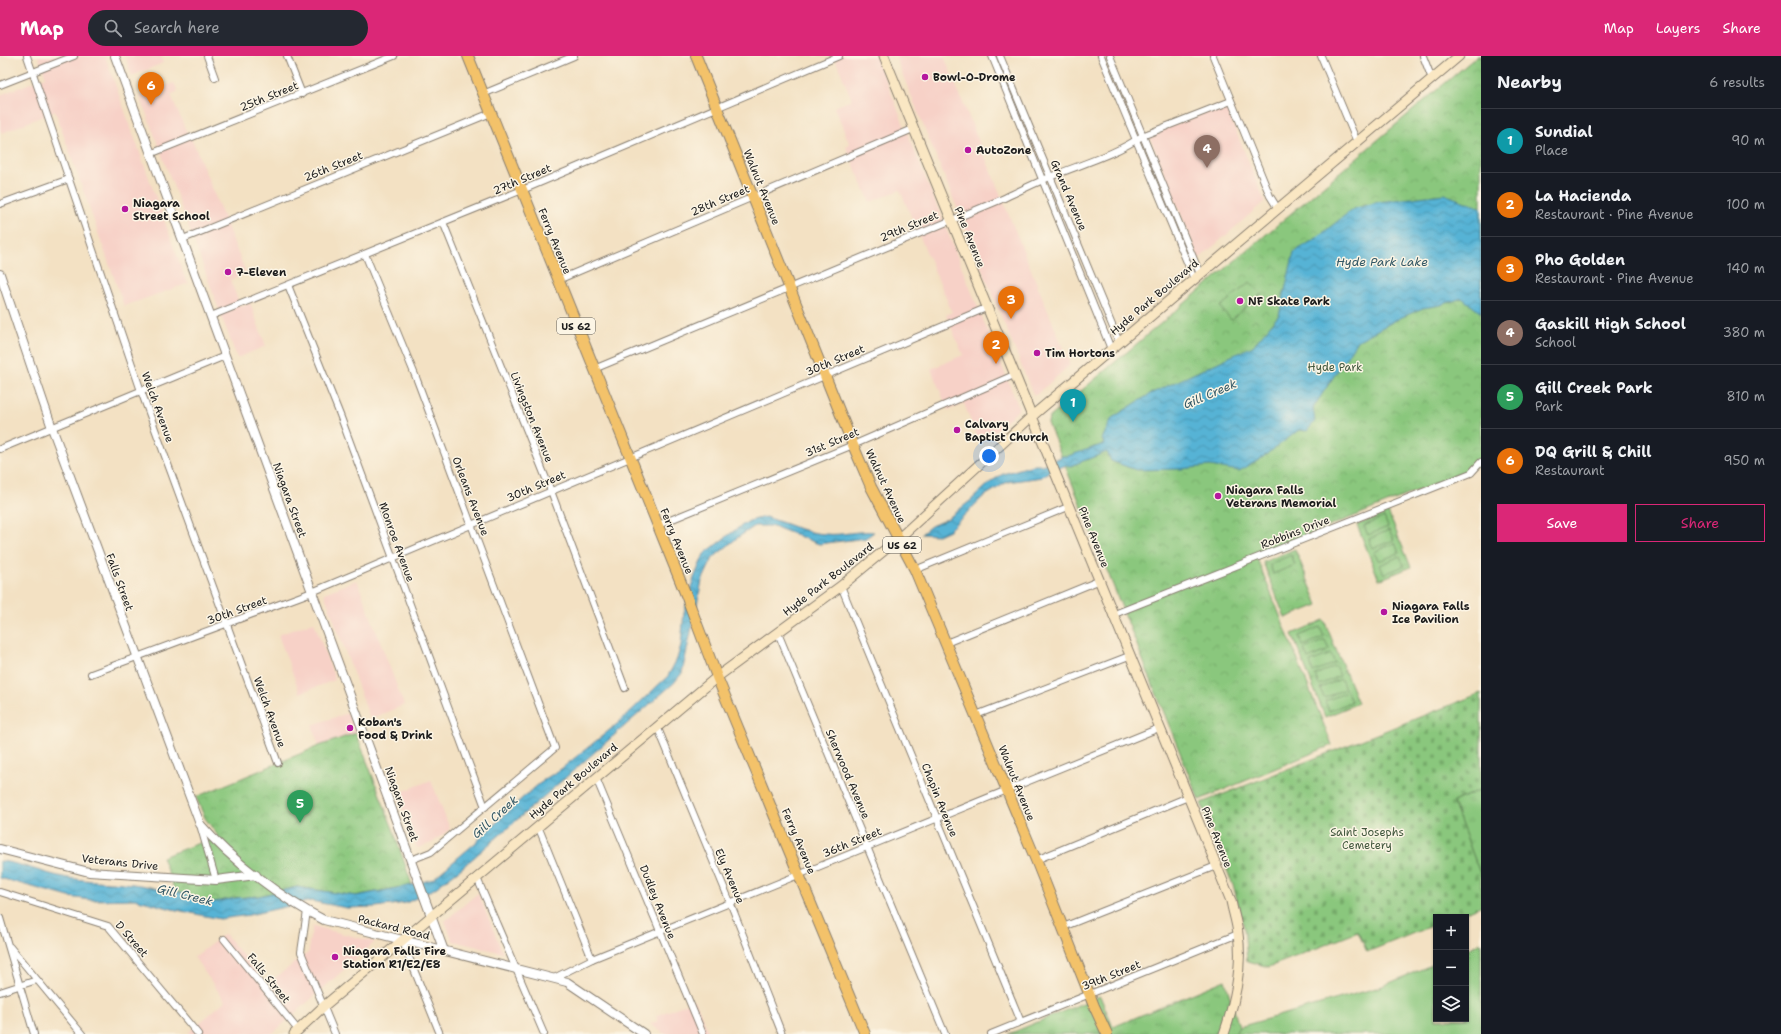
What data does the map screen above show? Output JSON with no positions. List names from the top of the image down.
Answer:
{
  "streets": {
    "main road": [
      "Walnut Avenue",
      "Pine Avenue",
      "Ferry Avenue",
      "Hyde Park Boulevard",
      "US 62"
    ],
    "street": [
      "25th Street",
      "26th Street",
      "27th Street",
      "Grand Avenue",
      "28th Street",
      "29th Street",
      "30th Street",
      "Welch Avenue",
      "Livingston Avenue",
      "31st Street",
      "Orleans Avenue",
      "Niagara Street",
      "Robbins Drive",
      "Monroe Avenue",
      "Falls Street",
      "Sherwood Avenue",
      "Chapin Avenue",
      "36th Street",
      "Veterans Drive",
      "Ely Avenue",
      "Dudley Avenue",
      "Packard Road",
      "D Street",
      "39th Street"
    ]
  },
  "crossings": [
    ["25th Street", "Niagara Street"],
    ["26th Street", "Ferry Avenue"],
    ["26th Street", "Niagara Street"],
    ["27th Street", "Walnut Avenue"],
    ["27th Street", "Ferry Avenue"],
    ["27th Street", "Livingston Avenue"],
    ["27th Street", "Orleans Avenue"],
    ["27th Street", "Niagara Street"],
    ["27th Street", "Monroe Avenue"],
    ["Walnut Avenue", "28th Street"],
    ["Walnut Avenue", "29th Street"],
    ["Walnut Avenue", "Hyde Park Boulevard"],
    ["Walnut Avenue", "30th Street"],
    ["Walnut Avenue", "31st Street"],
    ["Walnut Avenue", "36th Street"],
    ["Walnut Avenue", "39th Street"],
    ["Grand Avenue", "29th Street"],
    ["Grand Avenue", "Hyde Park Boulevard"],
    ["28th Street", "Pine Avenue"],
    ["28th Street", "Ferry Avenue"],
    ["29th Street", "Pine Avenue"],
    ["29th Street", "Ferry Avenue"],
    ["Pine Avenue", "Hyde Park Boulevard"],
    ["Pine Avenue", "30th Street"],
    ["Pine Avenue", "31st Street"],
    ["Pine Avenue", "Robbins Drive"],
    ["Pine Avenue", "36th Street"],
    ["Pine Avenue", "39th Street"],
    ["Ferry Avenue", "Hyde Park Boulevard"],
    ["Ferry Avenue", "30th Street"],
    ["Ferry Avenue", "31st Street"],
    ["Ferry Avenue", "36th Street"],
    ["Hyde Park Boulevard", "Niagara Street"],
    ["Hyde Park Boulevard", "Falls Street"],
    ["Hyde Park Boulevard", "Sherwood Avenue"],
    ["Hyde Park Boulevard", "Chapin Avenue"],
    ["Hyde Park Boulevard", "Ely Avenue"],
    ["Hyde Park Boulevard", "Dudley Avenue"],
    ["Hyde Park Boulevard", "Packard Road"],
    ["30th Street", "Welch Avenue"],
    ["30th Street", "Livingston Avenue"],
    ["30th Street", "Orleans Avenue"],
    ["30th Street", "Niagara Street"],
    ["30th Street", "Monroe Avenue"],
    ["30th Street", "Falls Street"],
    ["Orleans Avenue", "Monroe Avenue"],
    ["Niagara Street", "Packard Road"],
    ["Falls Street", "Packard Road"],
    ["Sherwood Avenue", "36th Street"],
    ["Chapin Avenue", "36th Street"],
    ["Chapin Avenue", "39th Street"],
    ["36th Street", "Ely Avenue"],
    ["36th Street", "Dudley Avenue"],
    ["36th Street", "Packard Road"]
  ],
  "water": ["Hyde Park Lake", "Gill Creek"],
  "parks": ["Hyde Park", "Saint Josephs Cemetery"],
  "places": [
    "Bowl-O-Drome",
    "AutoZone",
    "Niagara Street School",
    "7-Eleven",
    "NF Skate Park",
    "Tim Hortons",
    "Calvary Baptist Church",
    "Niagara Falls Veterans Memorial",
    "Niagara Falls Ice Pavilion",
    "Koban's Food & Drink",
    "Niagara Falls Fire Station R1/E2/E8"
  ],
  "page": {
    "header": "Map",
    "search": "Search here",
    "nav": ["Map", "Layers", "Share"],
    "heading": ["Nearby", "6 results"],
    "pins": [
      "6",
      "4",
      "3",
      "2",
      "1",
      "5"
    ],
    "list": [
      {
        "mark": "1",
        "name": "Sundial",
        "note": "Place",
        "value": "90 m"
      },
      {
        "mark": "2",
        "name": "La Hacienda",
        "note": "Restaurant · Pine Avenue",
        "value": "100 m"
      },
      {
        "mark": "3",
        "name": "Pho Golden",
        "note": "Restaurant · Pine Avenue",
        "value": "140 m"
      },
      {
        "mark": "4",
        "name": "Gaskill High School",
        "note": "School",
        "value": "380 m"
      },
      {
        "mark": "5",
        "name": "Gill Creek Park",
        "note": "Park",
        "value": "810 m"
      },
      {
        "mark": "6",
        "name": "DQ Grill & Chill",
        "note": "Restaurant",
        "value": "950 m"
      }
    ],
    "buttons": ["Save", "Share"],
    "map_buttons": ["+", "−"]
  }
}
